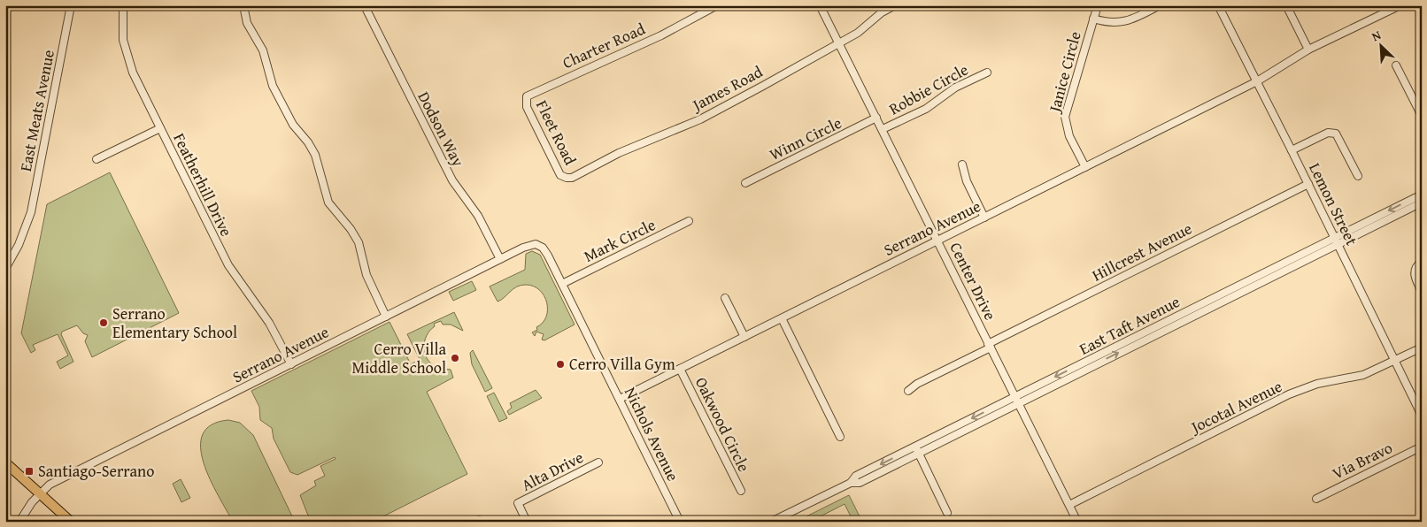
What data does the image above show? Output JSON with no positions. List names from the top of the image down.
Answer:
{
  "streets": {
    "street": [
      "Charter Road",
      "Janice Circle",
      "James Road",
      "Robbie Circle",
      "East Meats Avenue",
      "Dodson Way",
      "Fleet Road",
      "Winn Circle",
      "Featherhill Drive",
      "Lemon Street",
      "Serrano Avenue",
      "Mark Circle",
      "Hillcrest Avenue",
      "Center Drive",
      "East Taft Avenue",
      "Jocotal Avenue",
      "Oakwood Circle",
      "Nichols Avenue",
      "Via Bravo",
      "Alta Drive"
    ]
  },
  "crossings": [
    ["Charter Road", "Fleet Road"],
    ["Janice Circle", "Serrano Avenue"],
    ["James Road", "Fleet Road"],
    ["James Road", "Center Drive"],
    ["Robbie Circle", "Center Drive"],
    ["Dodson Way", "Serrano Avenue"],
    ["Winn Circle", "Center Drive"],
    ["Featherhill Drive", "Serrano Avenue"],
    ["Lemon Street", "Serrano Avenue"],
    ["Lemon Street", "Hillcrest Avenue"],
    ["Lemon Street", "East Taft Avenue"],
    ["Lemon Street", "Jocotal Avenue"],
    ["Serrano Avenue", "Center Drive"],
    ["Serrano Avenue", "Oakwood Circle"],
    ["Serrano Avenue", "Nichols Avenue"],
    ["Mark Circle", "Nichols Avenue"],
    ["Hillcrest Avenue", "Center Drive"],
    ["Center Drive", "East Taft Avenue"],
    ["Center Drive", "Jocotal Avenue"]
  ],
  "places": {
    "other": ["Serrano Elementary School", "Cerro Villa Middle School", "Cerro Villa Gym"],
    "transit": ["Santiago-Serrano"]
  },
  "north": "top left"
}
